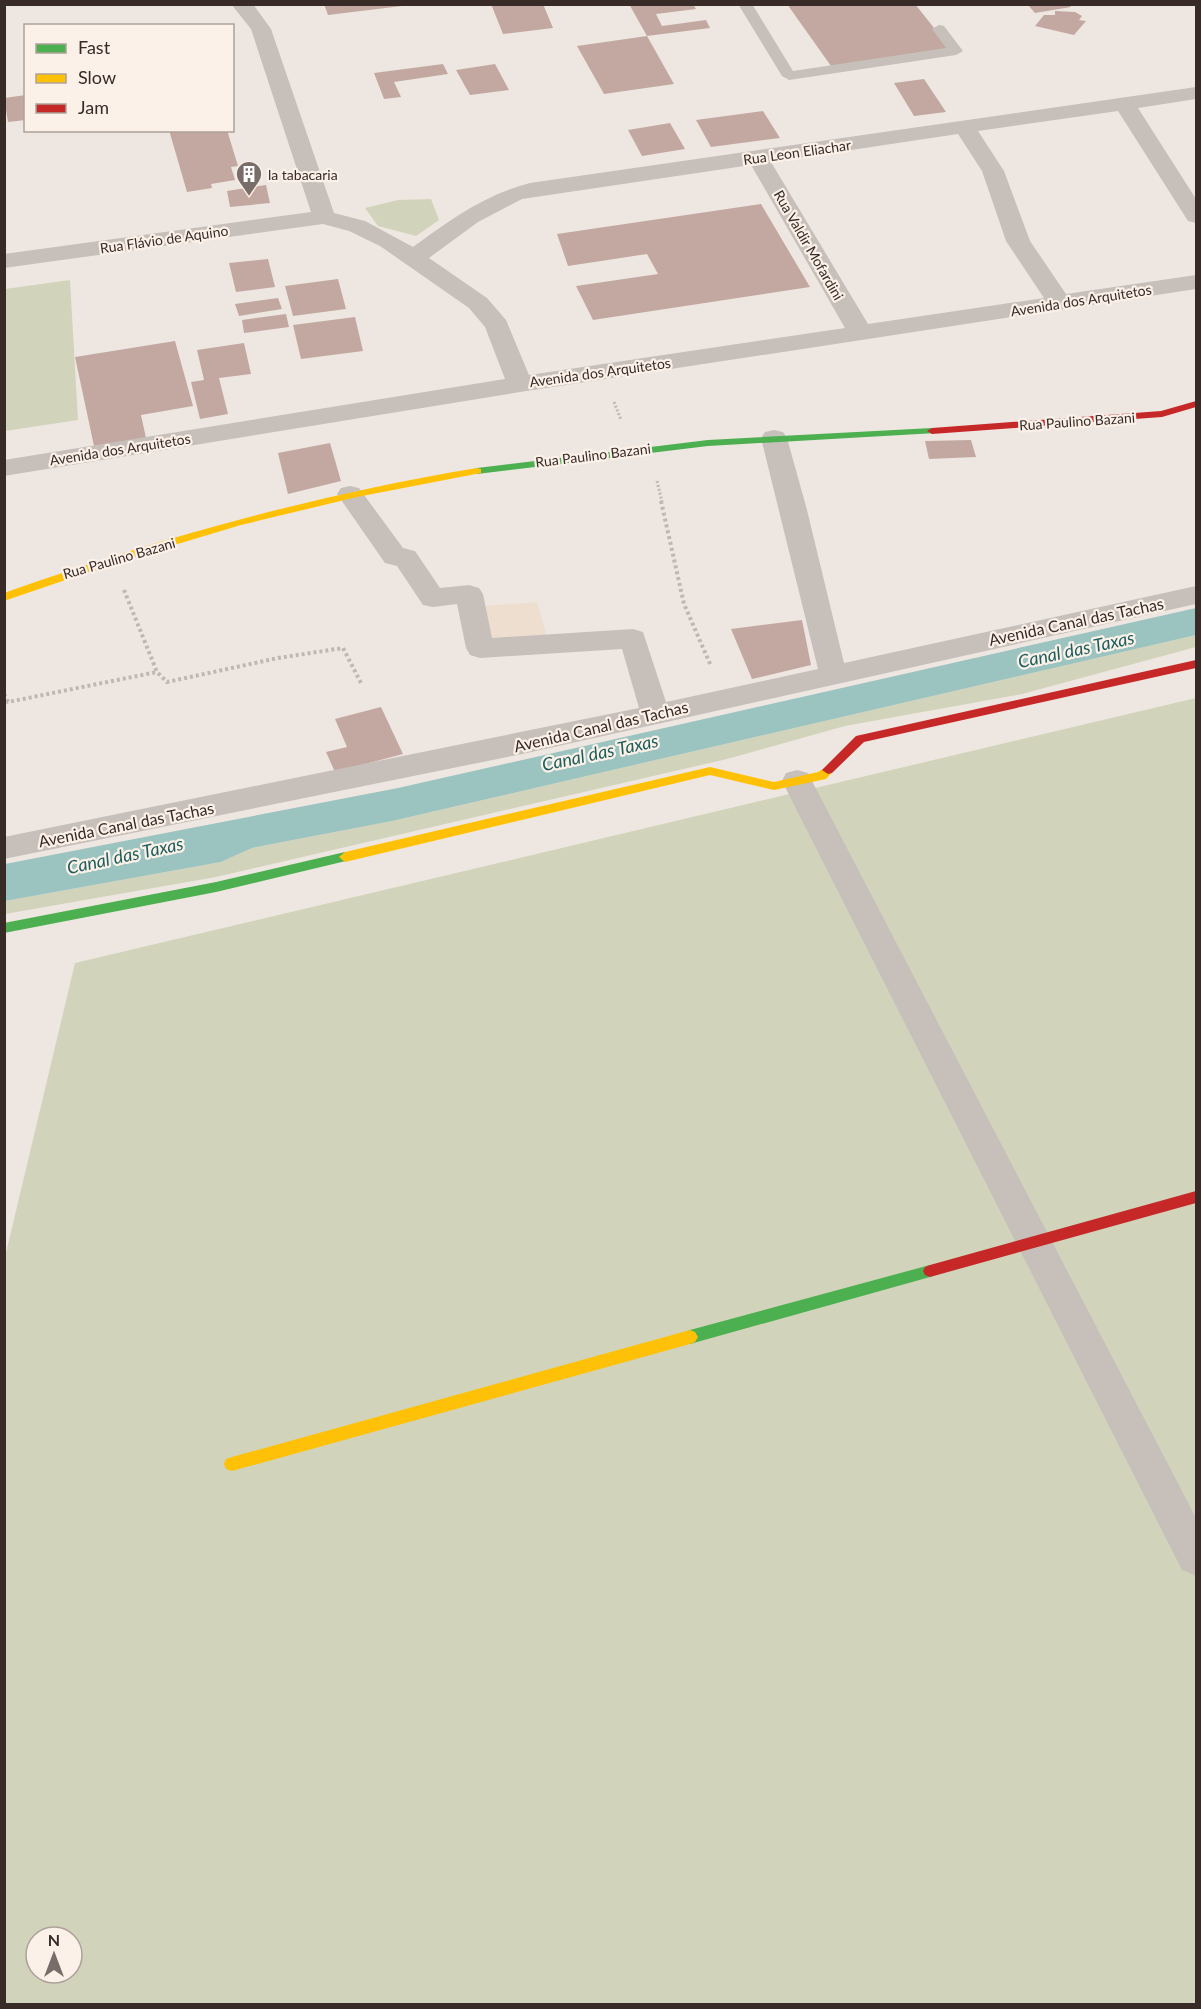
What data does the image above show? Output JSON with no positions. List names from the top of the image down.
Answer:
{
  "streets": {
    "street": [
      "Rua Leon Eliachar",
      "Rua Flávio de Aquino",
      "Rua Valdir Mofardini",
      "Avenida dos Arquitetos",
      "Rua Paulino Bazani",
      "Avenida Canal das Tachas"
    ]
  },
  "crossings": [
    ["Rua Leon Eliachar", "Rua Valdir Mofardini"],
    ["Rua Valdir Mofardini", "Avenida dos Arquitetos"]
  ],
  "water": ["Canal das Taxas"],
  "places": {
    "building": ["la tabacaria"]
  },
  "legend": ["Fast", "Slow", "Jam"],
  "north": "top"
}
